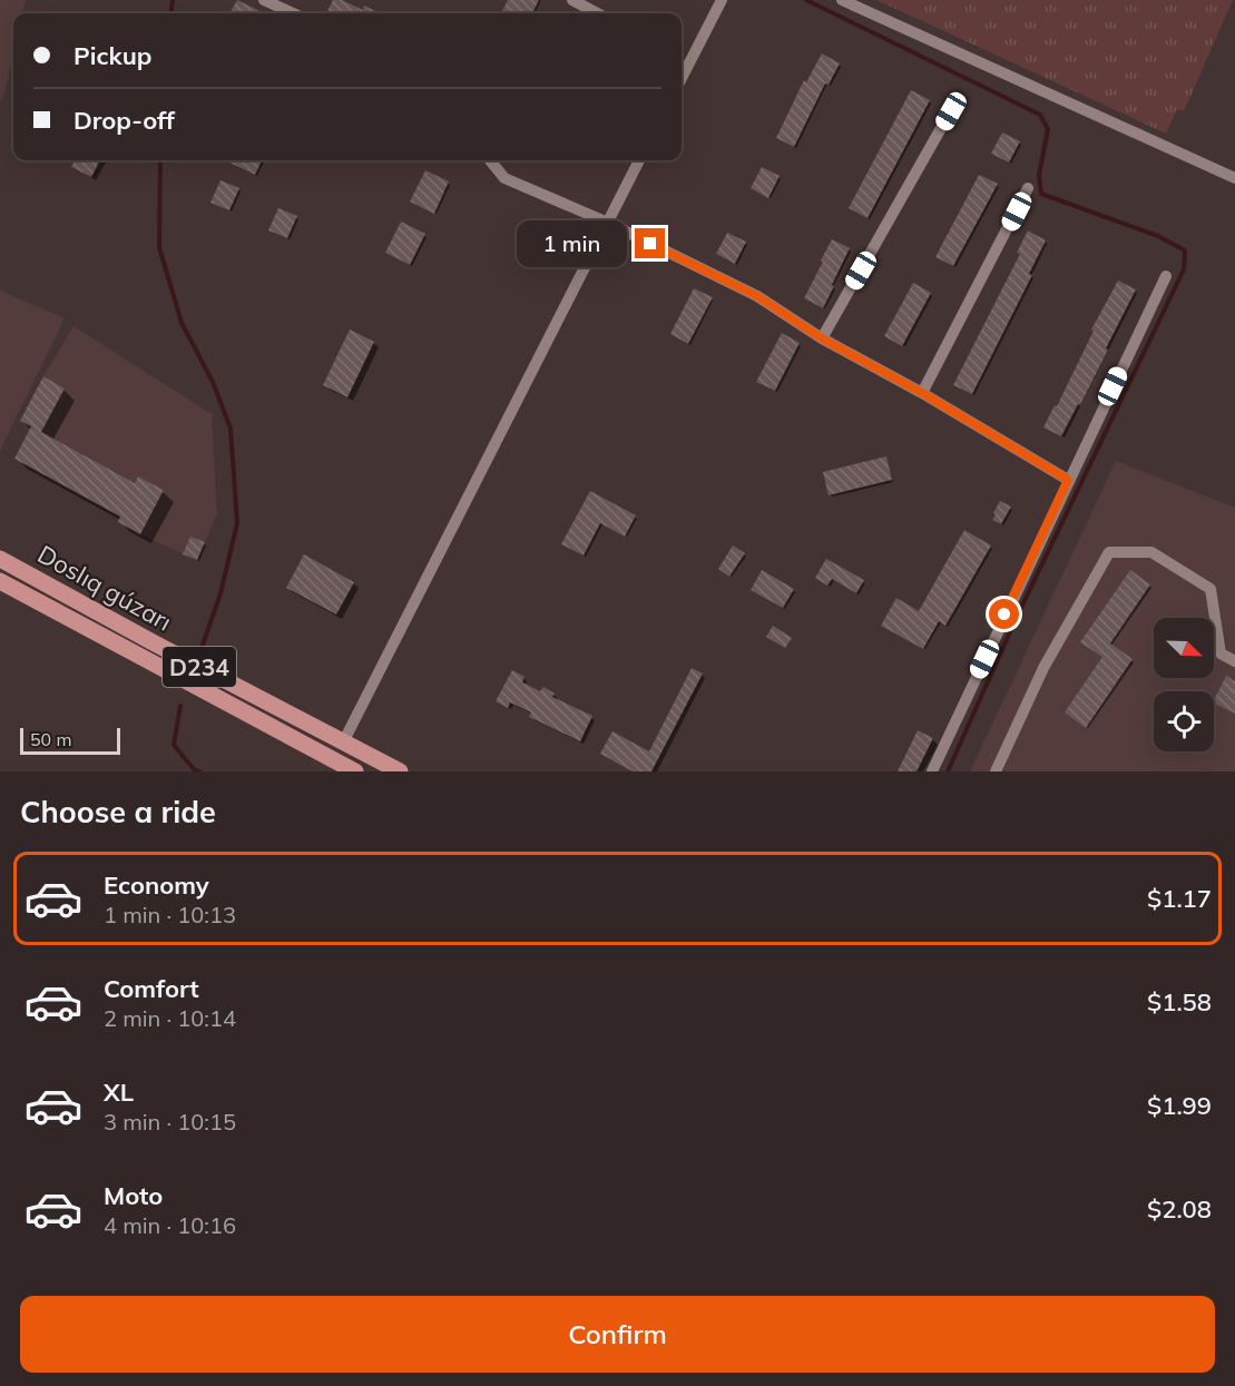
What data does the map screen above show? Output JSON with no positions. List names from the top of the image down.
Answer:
{
  "streets": {
    "main road": ["Doslıq gúzarı", "D234"]
  },
  "scale_bar": "50 m",
  "north": "bottom right",
  "page": {
    "banner": ["Pickup", "Drop-off"],
    "bubble": "1 min",
    "scale": "50 m",
    "heading": "Choose a ride",
    "list": [
      {
        "name": "Economy",
        "note": "1 min · 10:13",
        "value": "$1.17"
      },
      {
        "name": "Comfort",
        "note": "2 min · 10:14",
        "value": "$1.58"
      },
      {
        "name": "XL",
        "note": "3 min · 10:15",
        "value": "$1.99"
      },
      {
        "name": "Moto",
        "note": "4 min · 10:16",
        "value": "$2.08"
      }
    ],
    "buttons": "Confirm"
  }
}
